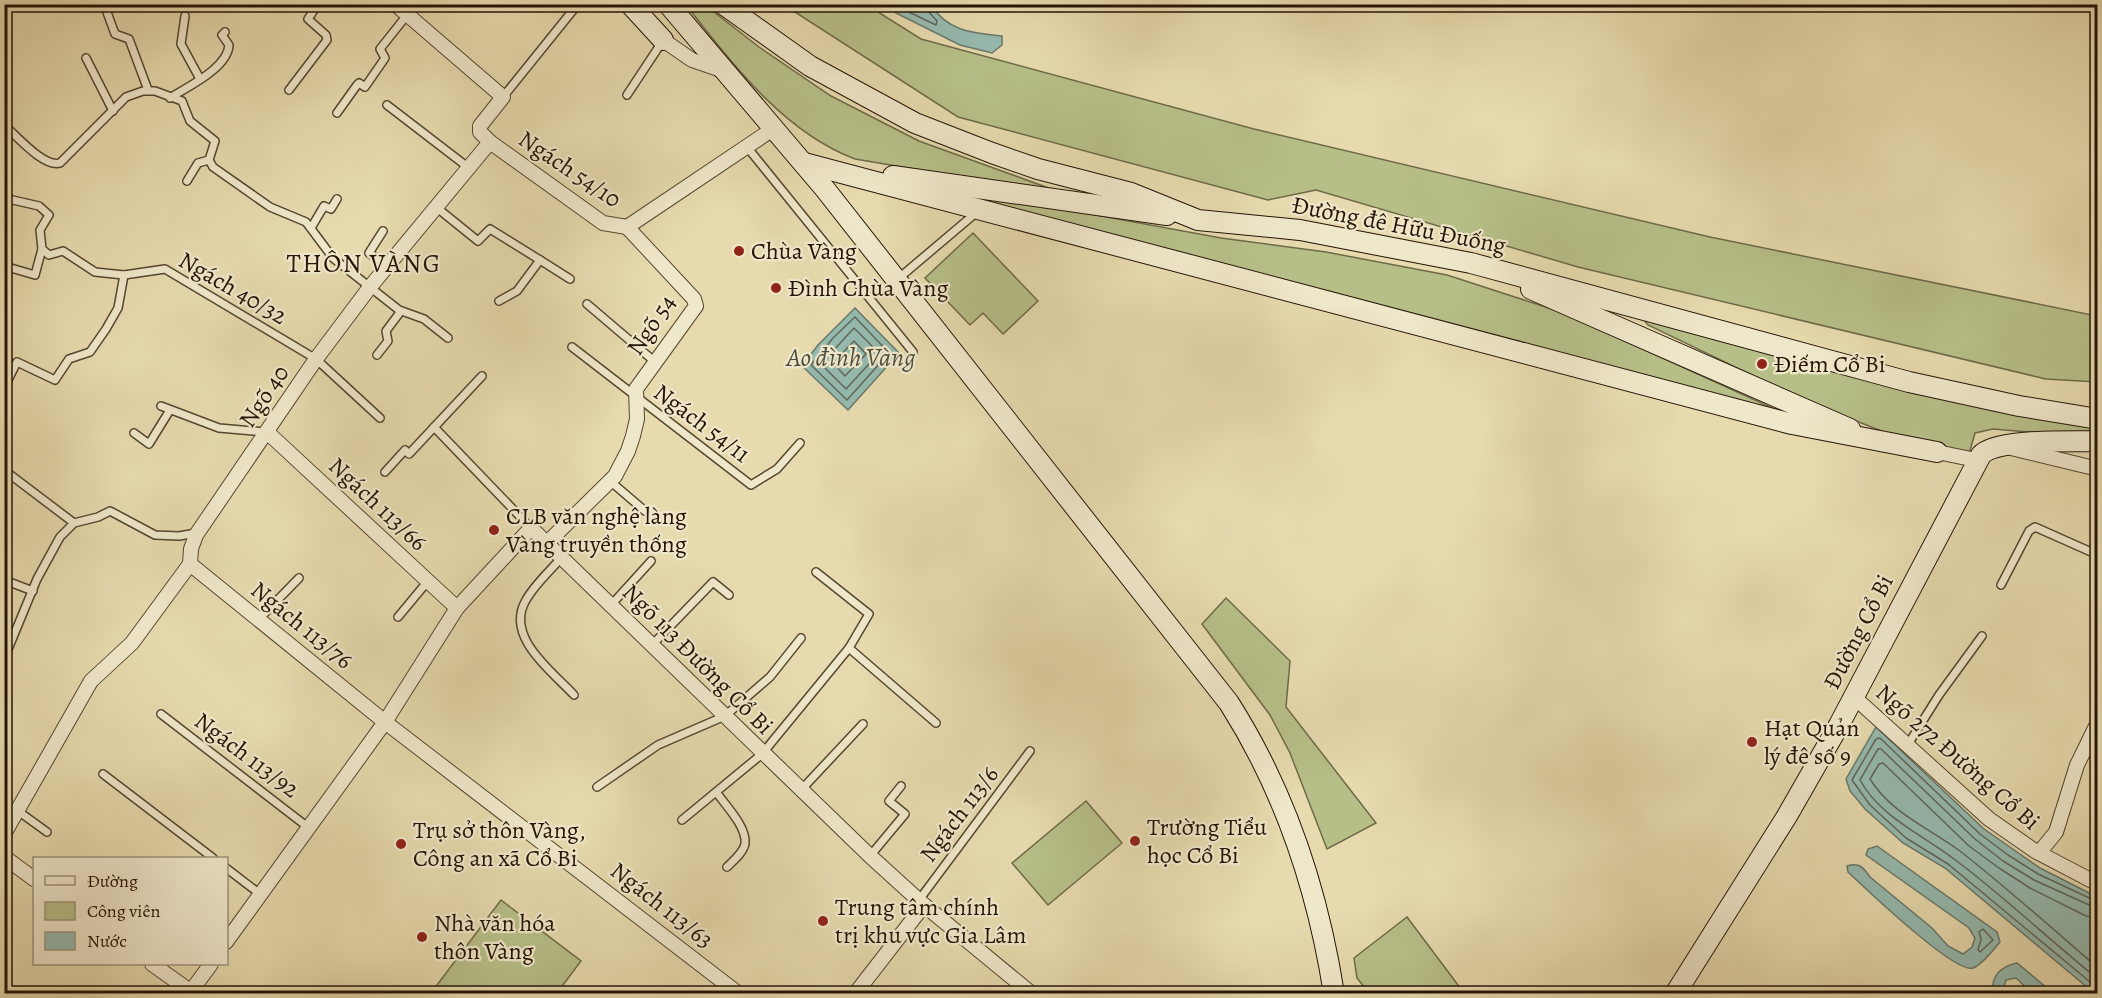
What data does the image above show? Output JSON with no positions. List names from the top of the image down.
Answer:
{
  "streets": {
    "main road": ["Đường đê Hữu Đuống", "Đường Cổ Bi"],
    "street": [
      "Ngách 54/10",
      "Ngõ 54",
      "Ngõ 40",
      "Ngách 113/66",
      "Ngách 113/76",
      "Ngõ 113 Đường Cổ Bi",
      "Ngõ 272 Đường Cổ Bi",
      "Ngách 113/63"
    ],
    "lane": [
      "Ngách 40/32",
      "Ngách 54/11",
      "Ngách 113/92",
      "Ngách 113/6"
    ]
  },
  "crossings": [
    ["Ngách 54/10", "Ngõ 54"],
    ["Ngách 54/10", "Ngõ 40"],
    ["Ngách 40/32", "Ngõ 40"],
    ["Ngõ 54", "Ngách 54/11"],
    ["Ngõ 54", "Ngõ 113 Đường Cổ Bi"],
    ["Ngõ 40", "Ngách 113/66"],
    ["Ngõ 40", "Ngách 113/76"],
    ["Ngách 113/76", "Ngách 113/63"],
    ["Đường Cổ Bi", "Ngõ 272 Đường Cổ Bi"],
    ["Ngõ 113 Đường Cổ Bi", "Ngách 113/6"]
  ],
  "districts": ["THÔN VÀNG"],
  "water": ["Ao đình Vàng"],
  "places": [
    "Chùa Vàng",
    "Đình Chùa Vàng",
    "Điếm Cổ Bi",
    "CLB văn nghệ làng Vàng truyền thống",
    "Hạt Quản lý đê số 9",
    "Trường Tiểu học Cổ Bi",
    "Trụ sở thôn Vàng, Công an xã Cổ Bi",
    "Trung tâm chính trị khu vực Gia Lâm",
    "Nhà văn hóa thôn Vàng"
  ],
  "legend": ["Đường", "Công viên", "Nước"]
}
